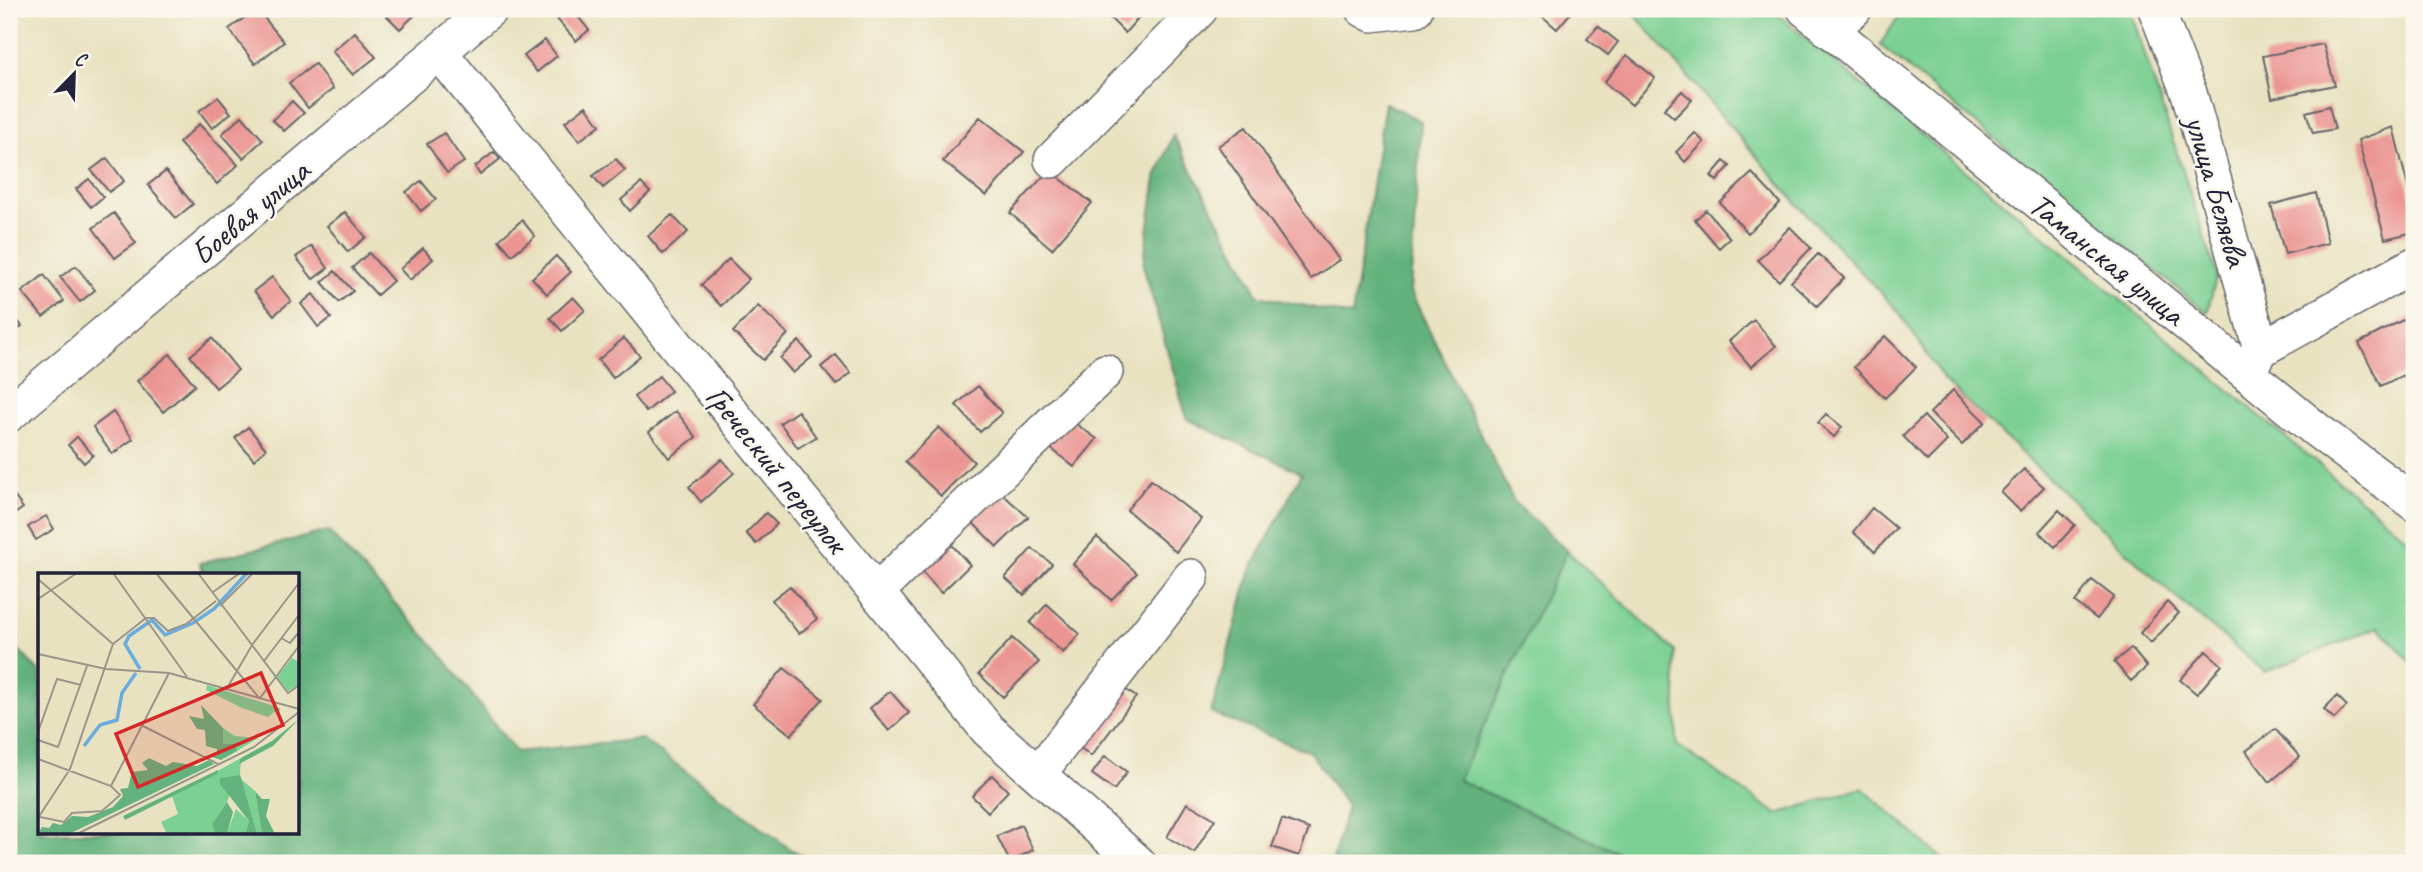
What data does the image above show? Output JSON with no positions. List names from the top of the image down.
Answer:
{
  "streets": {
    "street": [
      "улица Беляева",
      "Боевая улица",
      "Таманская улица",
      "Греческий переулок"
    ]
  },
  "crossings": [
    ["улица Беляева", "Таманская улица"],
    ["Боевая улица", "Греческий переулок"]
  ],
  "north": "top right"
}
